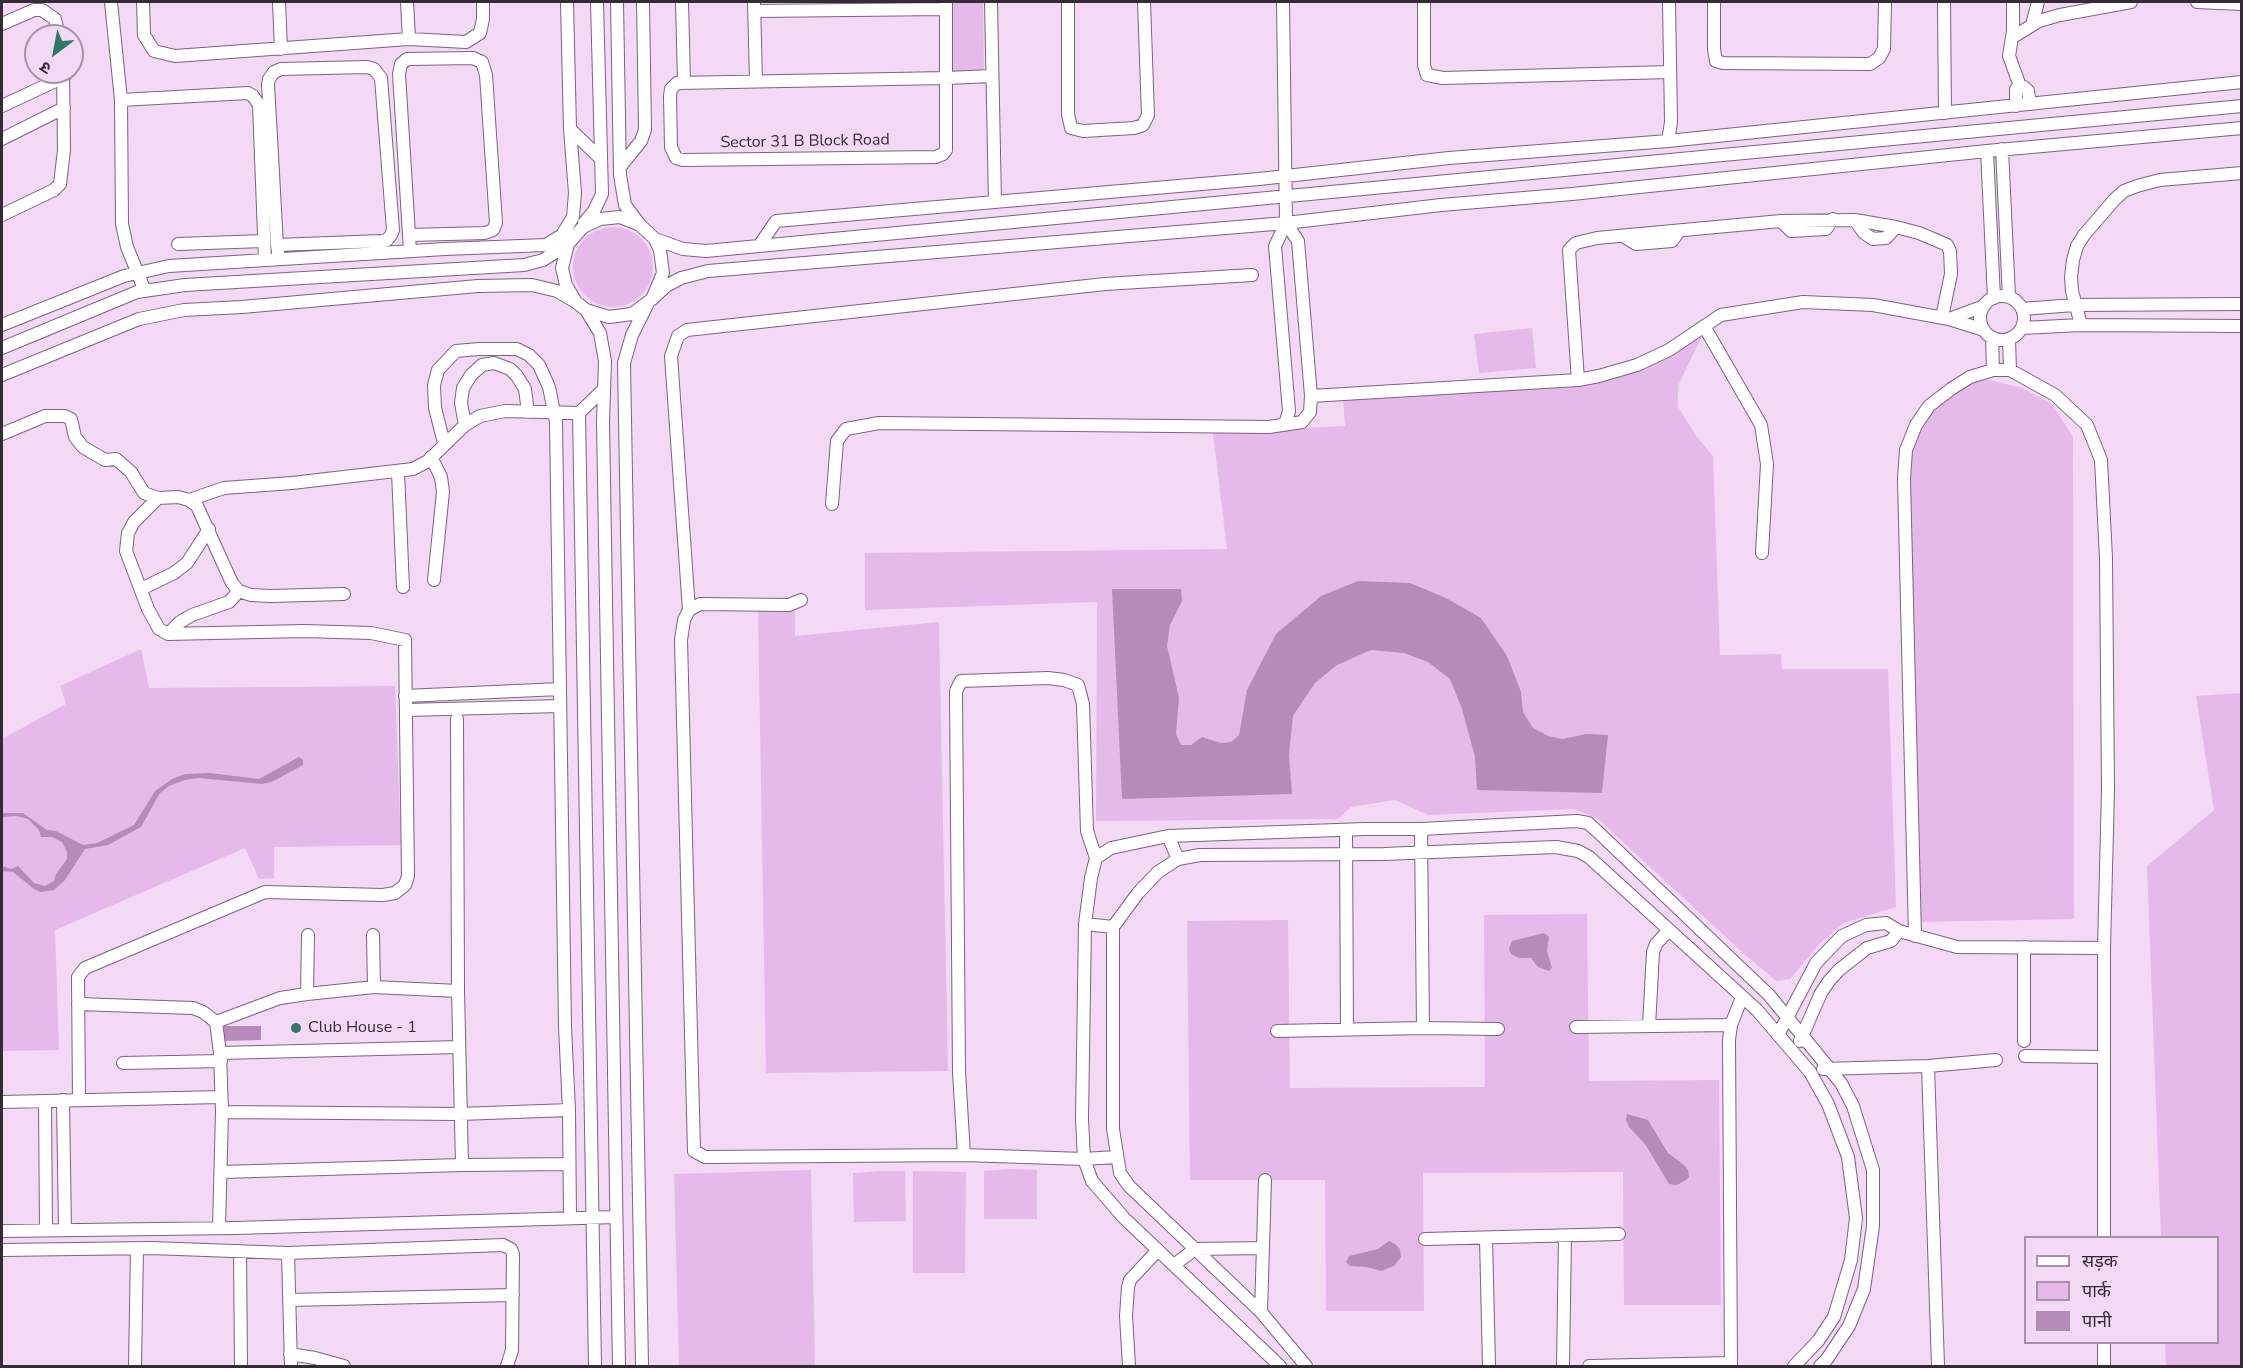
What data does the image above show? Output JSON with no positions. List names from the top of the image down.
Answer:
{
  "streets": {
    "street": ["Sector 31 B Block Road"]
  },
  "places": ["Club House - 1"],
  "legend": ["सड़क", "पार्क", "पानी"],
  "north": "bottom left"
}
